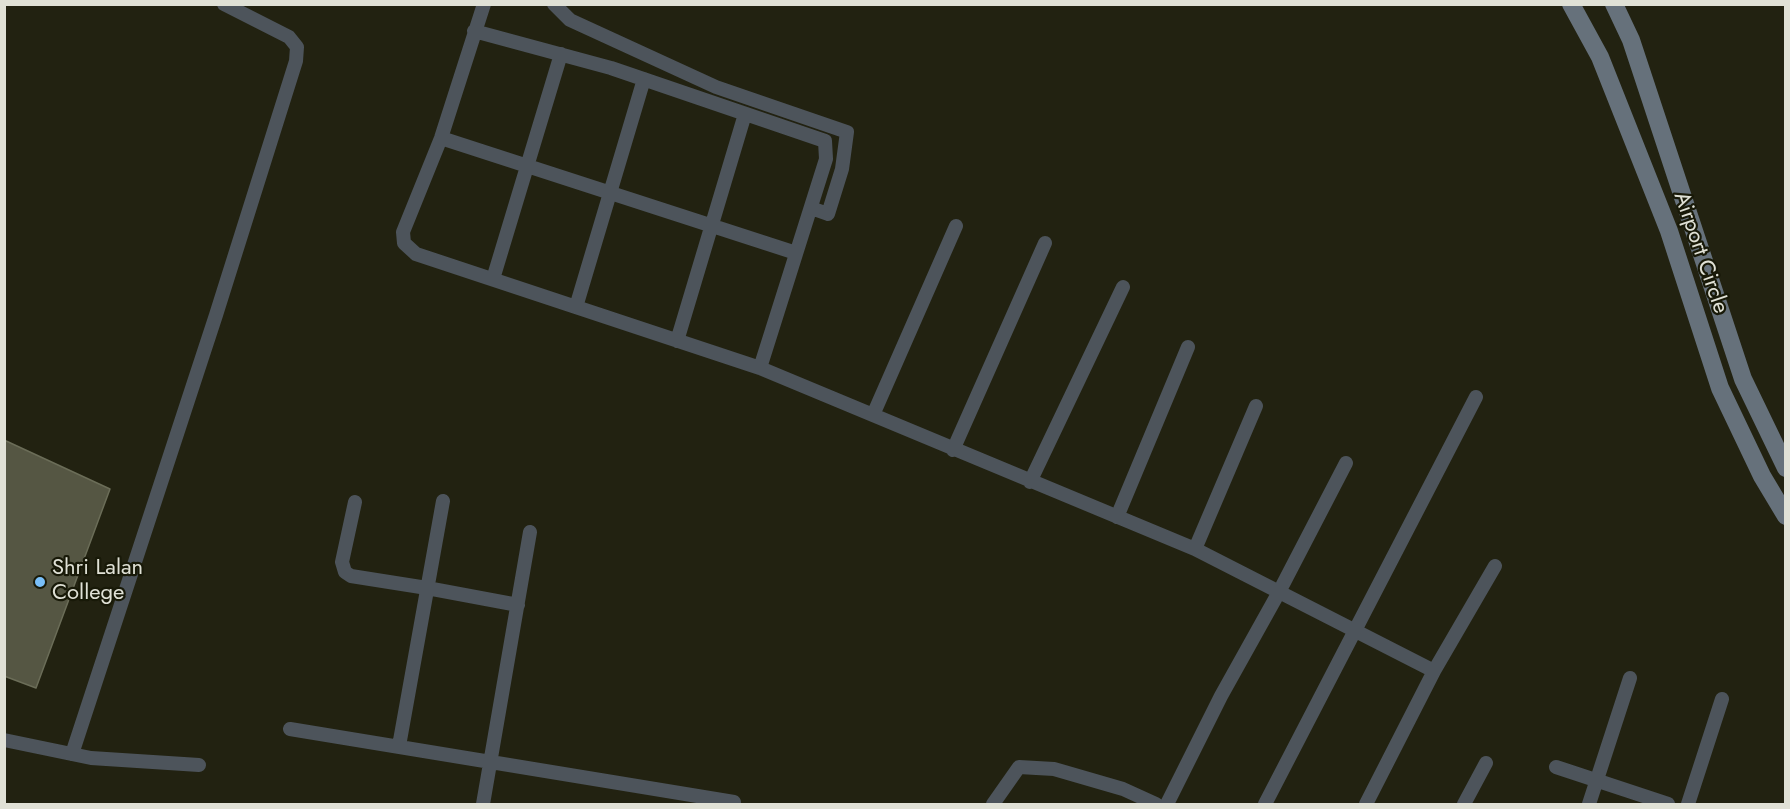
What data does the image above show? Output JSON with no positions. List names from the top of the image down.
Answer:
{
  "streets": {
    "main road": ["Airport Circle"]
  },
  "places": ["Shri Lalan College"]
}
